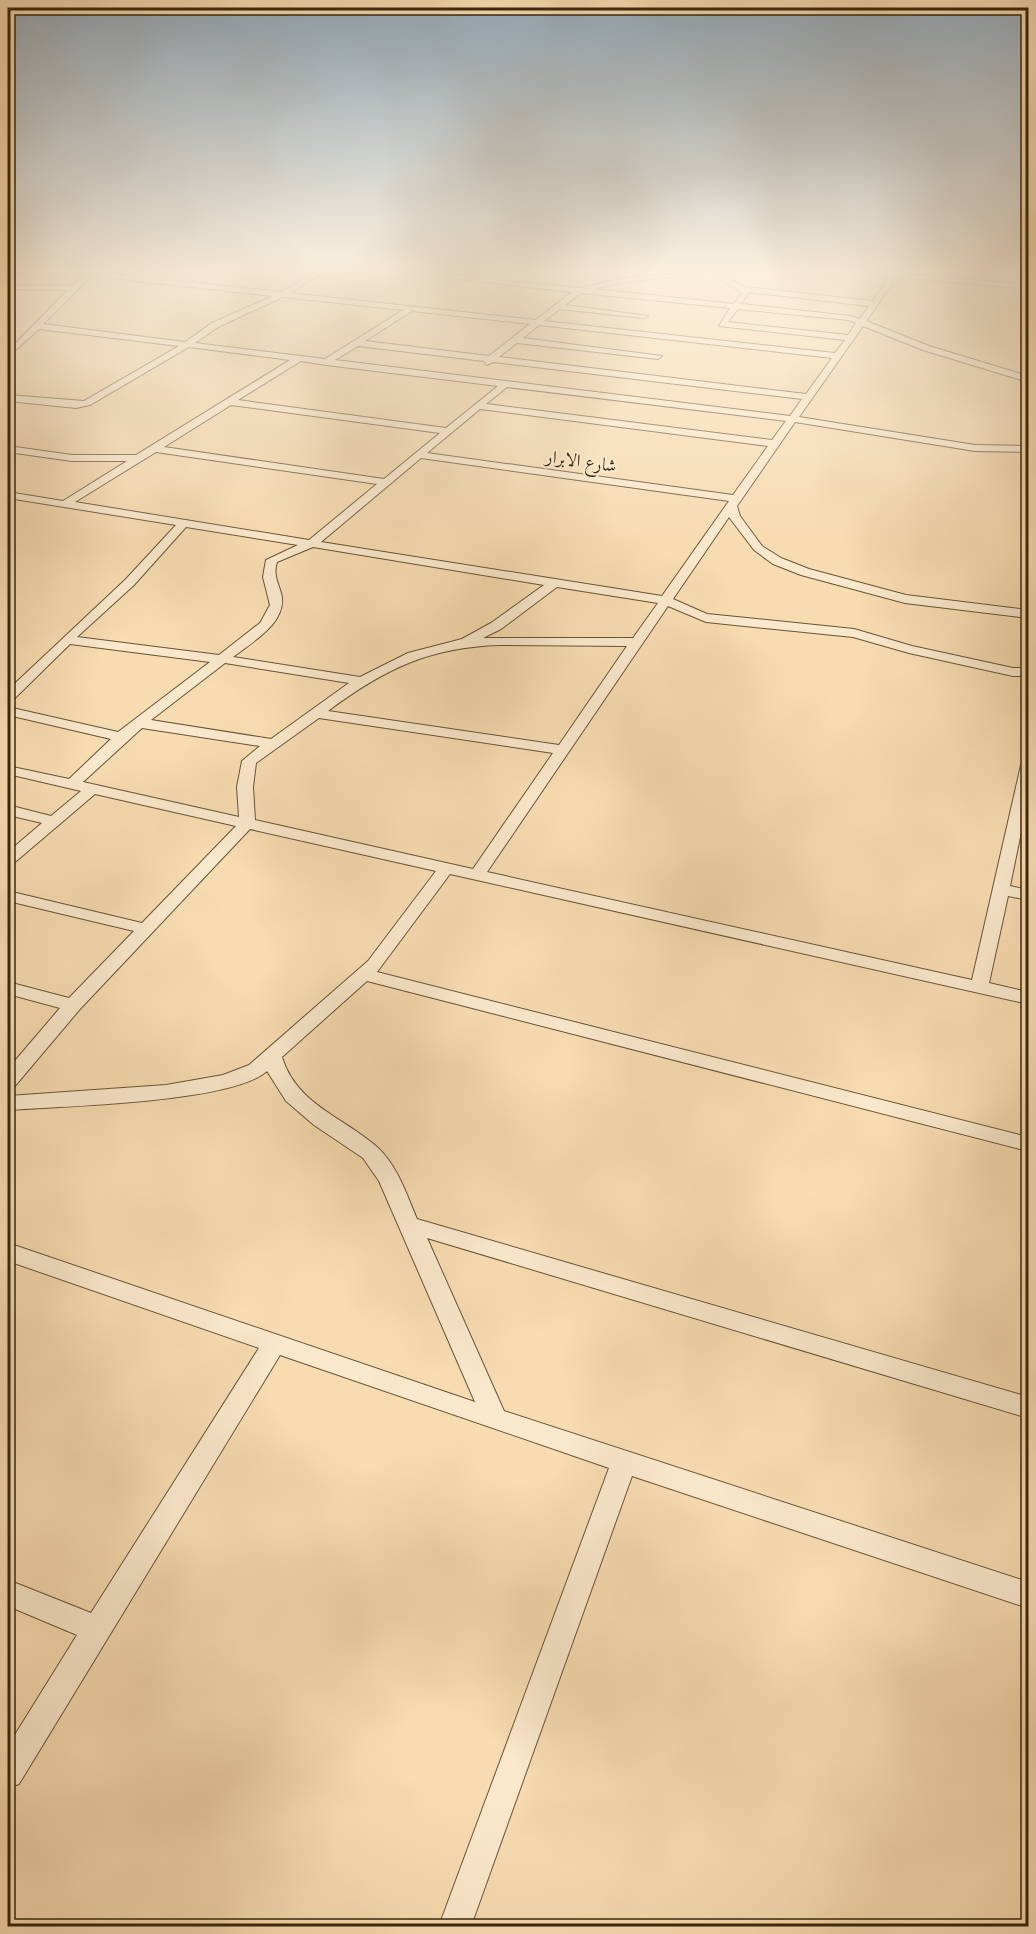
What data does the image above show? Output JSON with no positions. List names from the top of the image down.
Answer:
{
  "streets": {
    "street": ["شارع الابرار"]
  }
}
